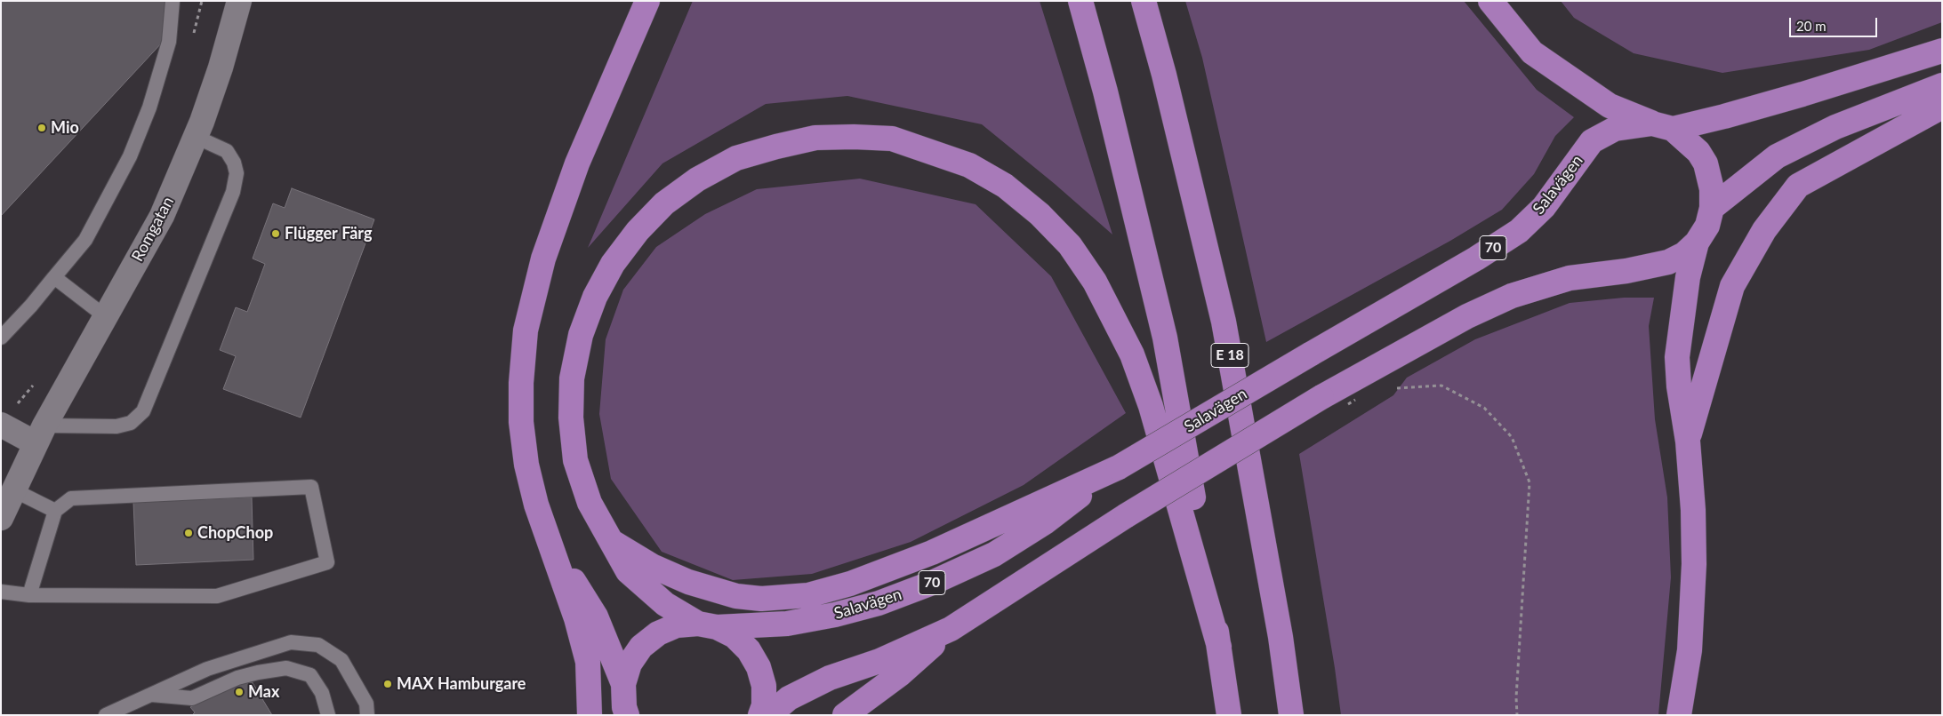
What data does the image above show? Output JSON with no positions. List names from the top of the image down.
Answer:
{
  "streets": {
    "highway": ["Salavägen", "70", "E 18"],
    "street": ["Romgatan"]
  },
  "places": [
    "Mio",
    "Flügger Färg",
    "ChopChop",
    "MAX Hamburgare",
    "Max"
  ],
  "scale_bar": "20 m"
}
